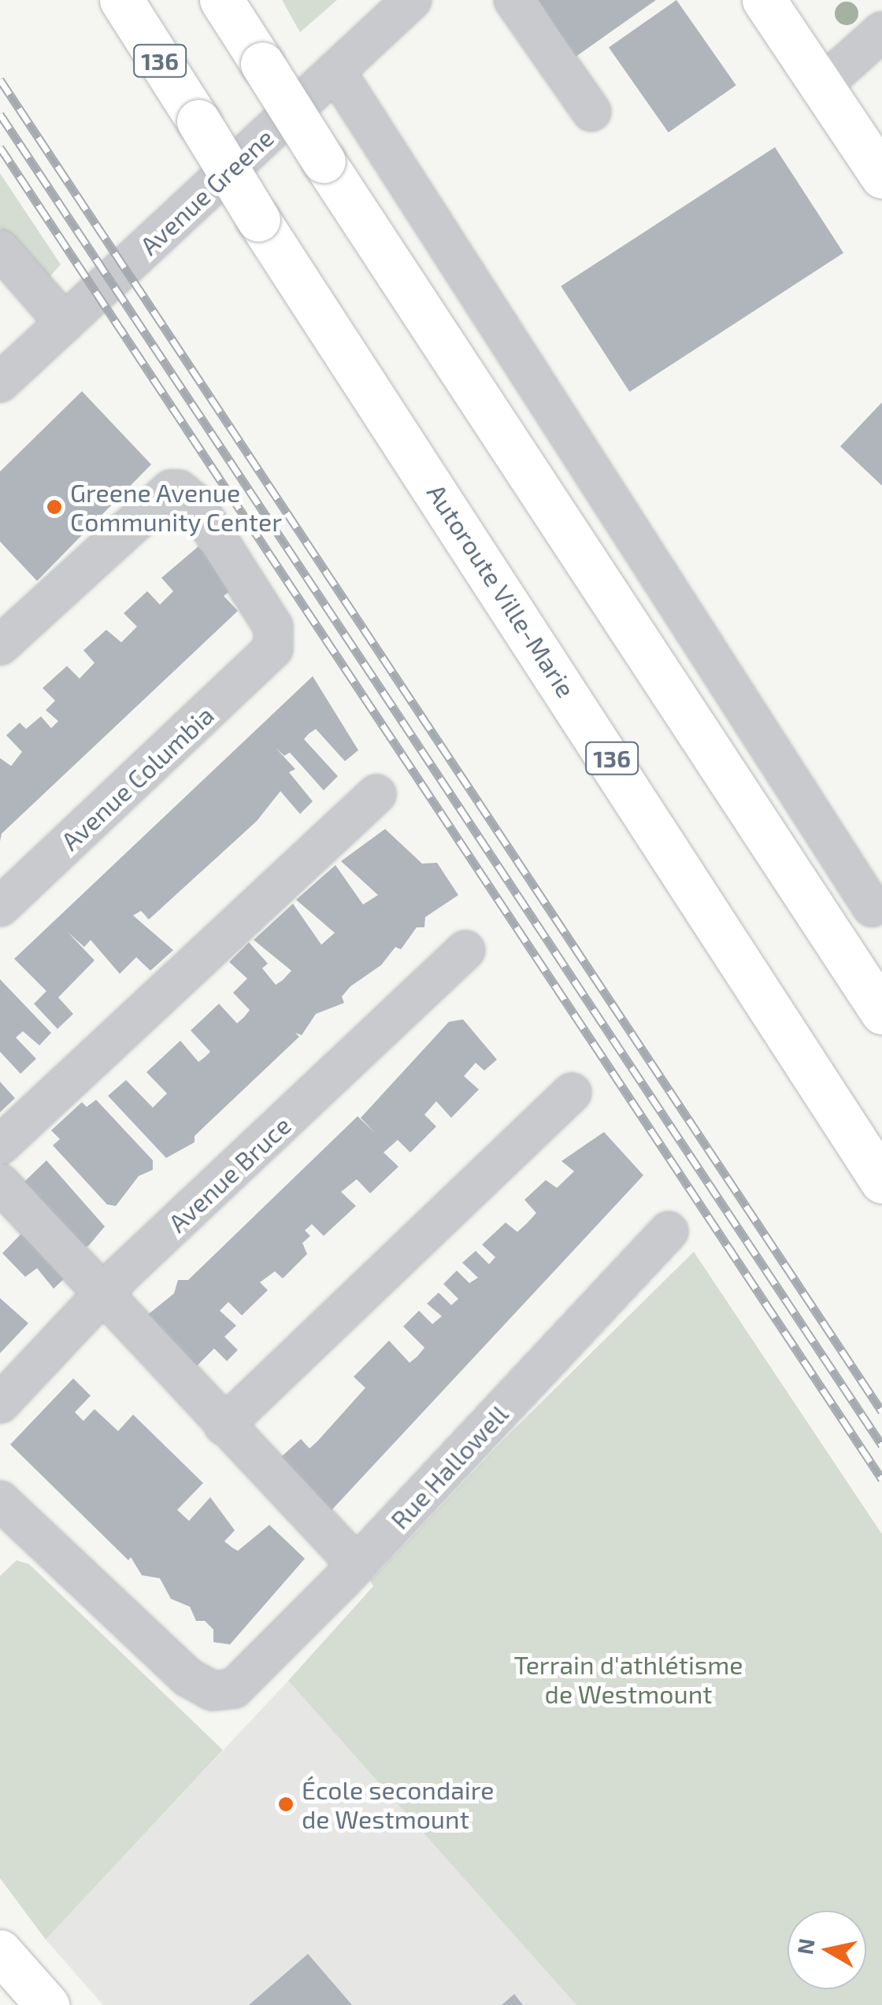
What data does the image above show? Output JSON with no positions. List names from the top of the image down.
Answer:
{
  "streets": {
    "main road": ["136", "Autoroute Ville-Marie"],
    "street": [
      "Avenue Greene",
      "Avenue Columbia",
      "Avenue Bruce",
      "Rue Hallowell"
    ]
  },
  "parks": ["Terrain d'athlétisme de Westmount"],
  "places": ["Greene Avenue Community Center", "École secondaire de Westmount"],
  "north": "left"
}
